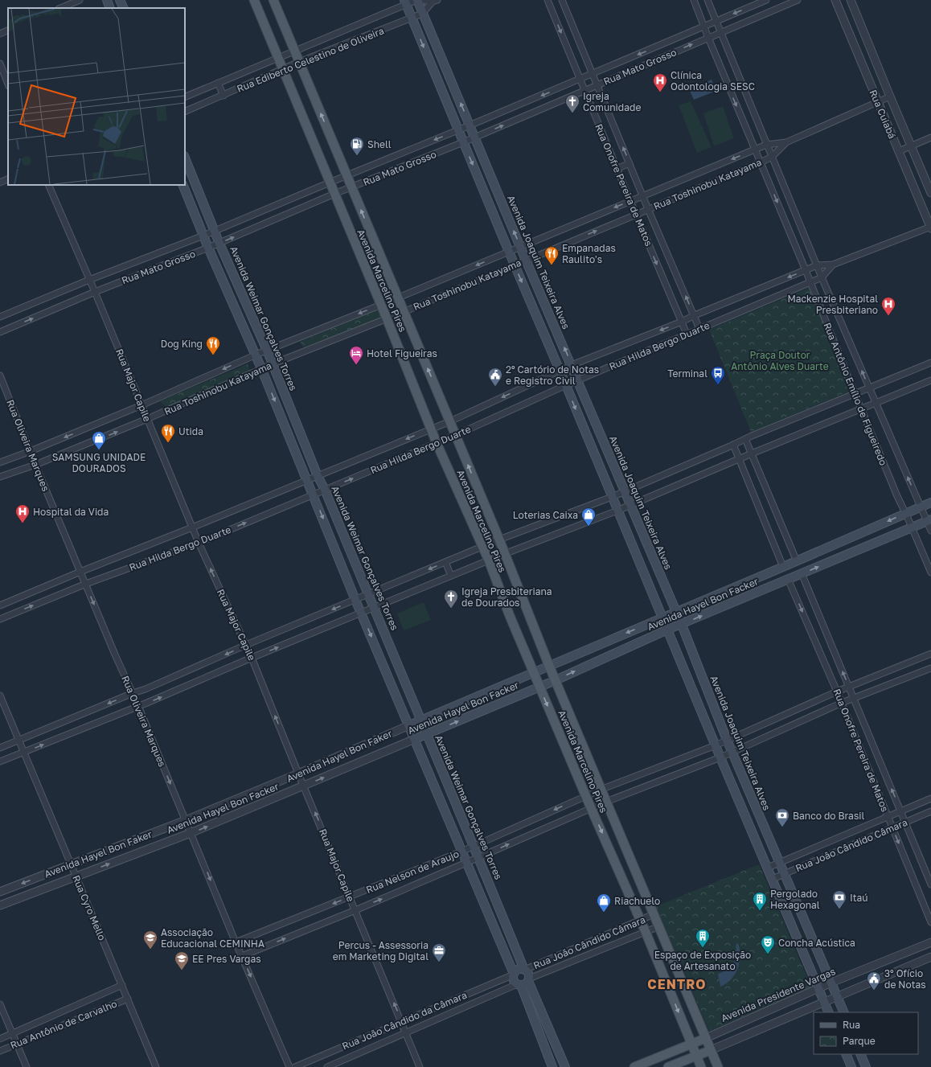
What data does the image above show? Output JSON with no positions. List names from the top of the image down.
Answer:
{
  "streets": {
    "main road": [
      "Avenida Joaquim Teixeira Alves",
      "Avenida Marcelino Pires",
      "Avenida Weimar Gonçalves Torres",
      "Avenida Hayel Bon Facker",
      "Avenida Presidente Vargas"
    ],
    "street": [
      "Rua Ediberto Celestino de Oliveira",
      "Rua Mato Grosso",
      "Rua Cuiabá",
      "Rua Toshinobu Katayama",
      "Rua Onofre Pereira de Matos",
      "Rua Hilda Bergo Duarte",
      "Rua Major Capile",
      "Rua Antônio Emílio de Figueiredo",
      "Rua Oliveira Marques",
      "Avenida Hayel Bon Faker",
      "Rua João Cândido Câmara",
      "Rua Nelson de Araujo",
      "Rua Cyro Mello",
      "Rua João Cândido da Câmara",
      "Rua Antônio de Carvalho"
    ]
  },
  "crossings": [
    ["Rua Ediberto Celestino de Oliveira", "Avenida Joaquim Teixeira Alves"],
    ["Rua Ediberto Celestino de Oliveira", "Avenida Marcelino Pires"],
    ["Rua Mato Grosso", "Rua Onofre Pereira de Matos"],
    ["Rua Mato Grosso", "Avenida Joaquim Teixeira Alves"],
    ["Rua Mato Grosso", "Avenida Marcelino Pires"],
    ["Rua Mato Grosso", "Avenida Weimar Gonçalves Torres"],
    ["Rua Mato Grosso", "Rua Major Capile"],
    ["Rua Mato Grosso", "Rua Antônio Emílio de Figueiredo"],
    ["Rua Cuiabá", "Rua Toshinobu Katayama"],
    ["Rua Cuiabá", "Rua Hilda Bergo Duarte"],
    ["Rua Toshinobu Katayama", "Rua Onofre Pereira de Matos"],
    ["Rua Toshinobu Katayama", "Avenida Joaquim Teixeira Alves"],
    ["Rua Toshinobu Katayama", "Avenida Marcelino Pires"],
    ["Rua Toshinobu Katayama", "Avenida Weimar Gonçalves Torres"],
    ["Rua Toshinobu Katayama", "Rua Major Capile"],
    ["Rua Toshinobu Katayama", "Rua Antônio Emílio de Figueiredo"],
    ["Rua Toshinobu Katayama", "Rua Oliveira Marques"],
    ["Rua Onofre Pereira de Matos", "Rua Hilda Bergo Duarte"],
    ["Rua Onofre Pereira de Matos", "Avenida Hayel Bon Facker"],
    ["Rua Onofre Pereira de Matos", "Rua João Cândido Câmara"],
    ["Avenida Joaquim Teixeira Alves", "Rua Hilda Bergo Duarte"],
    ["Avenida Joaquim Teixeira Alves", "Avenida Hayel Bon Facker"],
    ["Avenida Joaquim Teixeira Alves", "Rua João Cândido Câmara"],
    ["Avenida Joaquim Teixeira Alves", "Avenida Presidente Vargas"],
    ["Avenida Marcelino Pires", "Rua Hilda Bergo Duarte"],
    ["Avenida Marcelino Pires", "Avenida Hayel Bon Facker"],
    ["Avenida Marcelino Pires", "Rua João Cândido Câmara"],
    ["Avenida Marcelino Pires", "Rua Nelson de Araujo"],
    ["Avenida Marcelino Pires", "Avenida Presidente Vargas"],
    ["Avenida Weimar Gonçalves Torres", "Rua Hilda Bergo Duarte"],
    ["Avenida Weimar Gonçalves Torres", "Avenida Hayel Bon Facker"],
    ["Avenida Weimar Gonçalves Torres", "Rua João Cândido Câmara"],
    ["Avenida Weimar Gonçalves Torres", "Rua Nelson de Araujo"],
    ["Avenida Weimar Gonçalves Torres", "Rua João Cândido da Câmara"],
    ["Rua Hilda Bergo Duarte", "Rua Major Capile"],
    ["Rua Hilda Bergo Duarte", "Rua Antônio Emílio de Figueiredo"],
    ["Rua Hilda Bergo Duarte", "Rua Oliveira Marques"],
    ["Rua Major Capile", "Avenida Hayel Bon Facker"],
    ["Rua Major Capile", "Avenida Hayel Bon Faker"],
    ["Rua Major Capile", "Rua Nelson de Araujo"],
    ["Rua Major Capile", "Rua João Cândido da Câmara"],
    ["Rua Antônio Emílio de Figueiredo", "Avenida Hayel Bon Facker"],
    ["Rua Oliveira Marques", "Avenida Hayel Bon Facker"],
    ["Rua Oliveira Marques", "Avenida Hayel Bon Faker"],
    ["Rua Oliveira Marques", "Rua Nelson de Araujo"],
    ["Avenida Hayel Bon Facker", "Avenida Hayel Bon Faker"],
    ["Avenida Hayel Bon Facker", "Rua Cyro Mello"],
    ["Avenida Hayel Bon Faker", "Rua Cyro Mello"],
    ["Rua João Cândido Câmara", "Rua João Cândido da Câmara"],
    ["Rua Cyro Mello", "Rua Antônio de Carvalho"]
  ],
  "one_way": ["Rua Major Capile", "Rua Oliveira Marques"],
  "districts": ["CENTRO"],
  "parks": ["Praça Doutor Antônio Alves Duarte"],
  "places": {
    "hospital": ["Clínica Odontologia SESC", "Mackenzie Hospital Presbiteriano", "Hospital da Vida"],
    "church": ["Igreja Comunidade", "Igreja Presbiteriana de Dourados"],
    "fuel station": ["Shell"],
    "restaurant": ["Empanadas Raulito's", "Dog King", "Utida"],
    "hotel": ["Hotel Figueiras"],
    "bus stop": ["Terminal"],
    "public building": ["2º Cartório de Notas e Registro Civil", "3° Ofício de Notas"],
    "shop": ["SAMSUNG UNIDADE DOURADOS", "Loterias Caixa", "Riachuelo"],
    "bank": ["Banco do Brasil", "Itaú"],
    "building": ["Pergolado Hexagonal", "Espaço de Exposição de Artesanato"],
    "school or university": ["Associação Educacional CEMINHA", "EE Pres Vargas"],
    "theatre": ["Concha Acústica"],
    "office": ["Percus - Assessoria em Marketing Digital"]
  },
  "legend": ["Rua", "Parque"]
}
